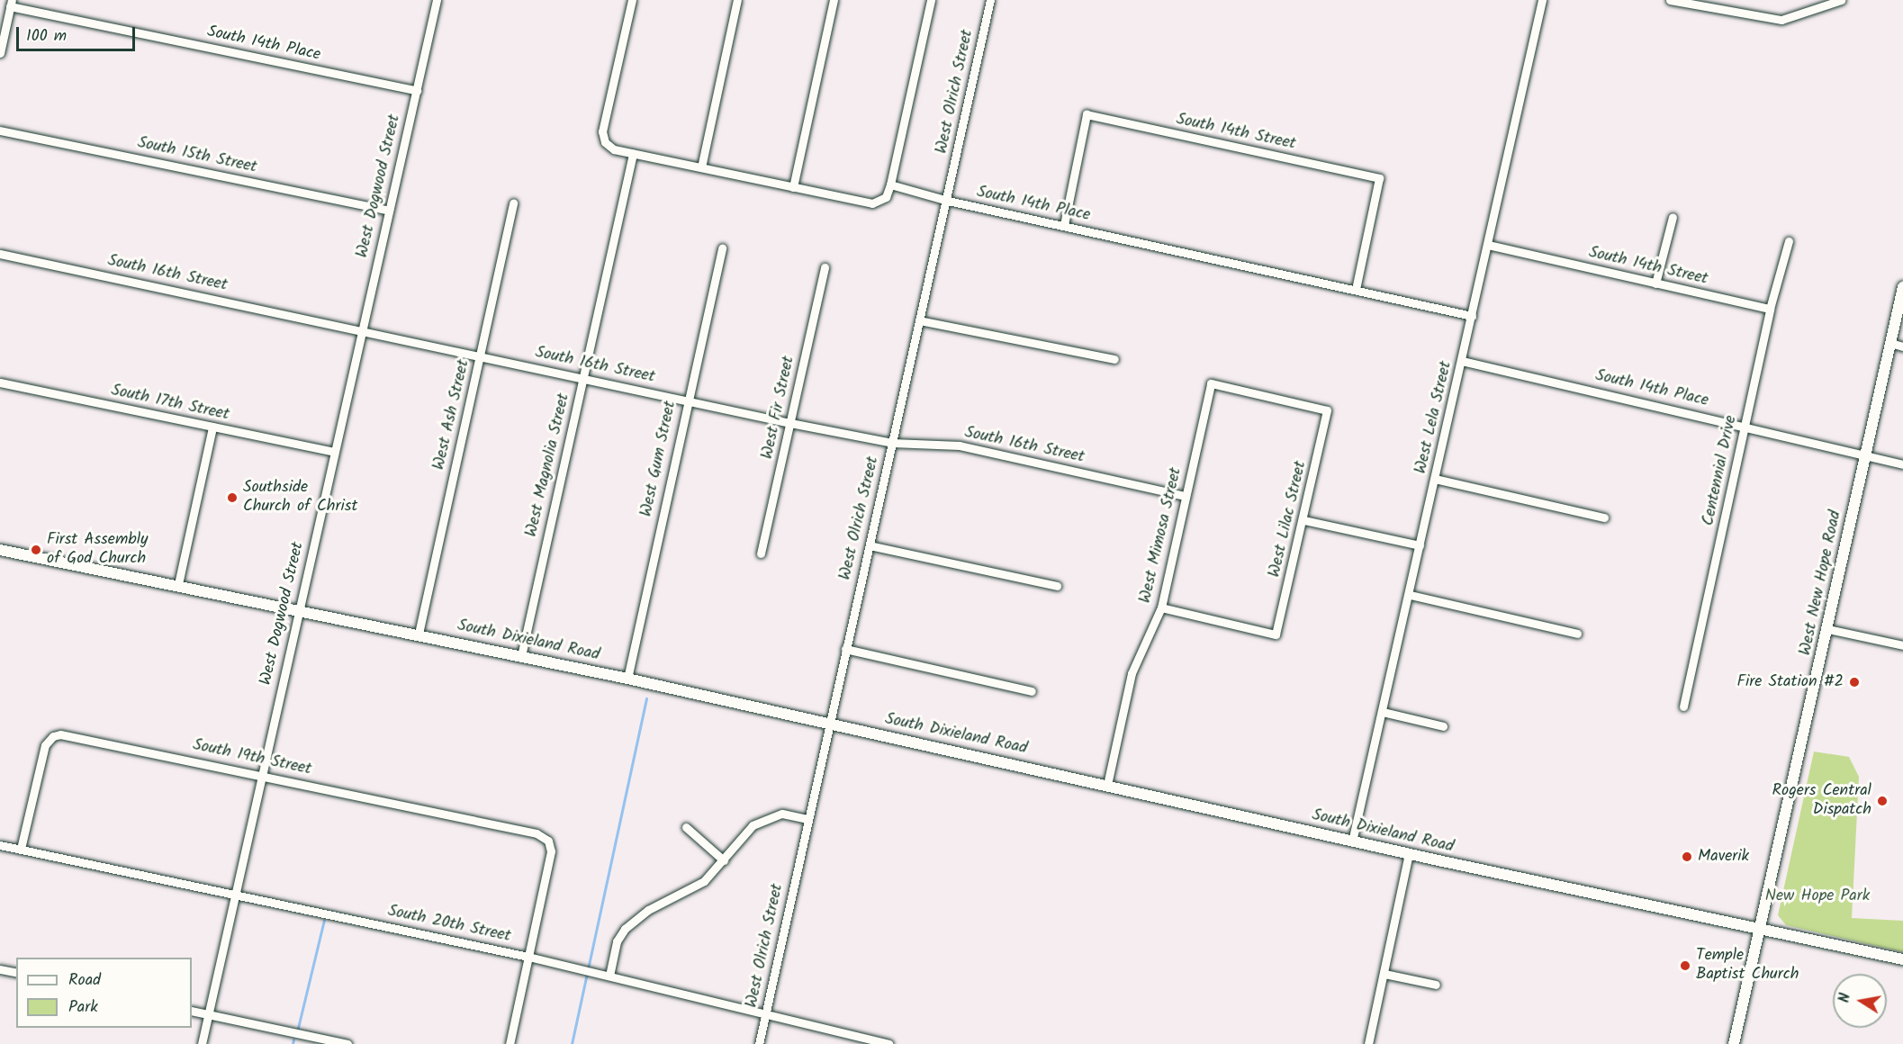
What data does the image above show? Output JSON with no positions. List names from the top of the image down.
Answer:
{
  "streets": {
    "main road": ["West New Hope Road", "South Dixieland Road"],
    "street": [
      "South 14th Place",
      "West Olrich Street",
      "South 14th Street",
      "South 15th Street",
      "West Dogwood Street",
      "South 16th Street",
      "South 17th Street",
      "West Fir Street",
      "West Ash Street",
      "West Lela Street",
      "West Gum Street",
      "West Magnolia Street",
      "Centennial Drive",
      "West Lilac Street",
      "West Mimosa Street",
      "South 19th Street",
      "South 20th Street"
    ]
  },
  "crossings": [
    ["South 14th Place", "West Olrich Street"],
    ["South 14th Place", "South 14th Street"],
    ["South 14th Place", "West Dogwood Street"],
    ["South 14th Place", "West Lela Street"],
    ["South 14th Place", "Centennial Drive"],
    ["South 14th Place", "West New Hope Road"],
    ["West Olrich Street", "South 16th Street"],
    ["West Olrich Street", "South Dixieland Road"],
    ["West Olrich Street", "South 20th Street"],
    ["South 14th Street", "West Lela Street"],
    ["South 14th Street", "Centennial Drive"],
    ["South 15th Street", "West Dogwood Street"],
    ["West Dogwood Street", "South 16th Street"],
    ["West Dogwood Street", "South 17th Street"],
    ["West Dogwood Street", "South Dixieland Road"],
    ["West Dogwood Street", "South 19th Street"],
    ["West Dogwood Street", "South 20th Street"],
    ["South 16th Street", "West Fir Street"],
    ["South 16th Street", "West Ash Street"],
    ["South 16th Street", "West Gum Street"],
    ["South 16th Street", "West Magnolia Street"],
    ["South 16th Street", "West Mimosa Street"],
    ["West Ash Street", "South Dixieland Road"],
    ["West Lela Street", "South Dixieland Road"],
    ["West Gum Street", "South Dixieland Road"],
    ["West Magnolia Street", "South Dixieland Road"],
    ["West Lilac Street", "West Mimosa Street"],
    ["West Mimosa Street", "South Dixieland Road"],
    ["West New Hope Road", "South Dixieland Road"],
    ["South 19th Street", "South 20th Street"]
  ],
  "parks": ["New Hope Park"],
  "places": [
    "Southside Church of Christ",
    "First Assembly of God Church",
    "Fire Station #2",
    "Rogers Central Dispatch",
    "Maverik",
    "Temple Baptist Church"
  ],
  "legend": ["Road", "Park"],
  "scale_bar": "100 m",
  "north": "left"
}
